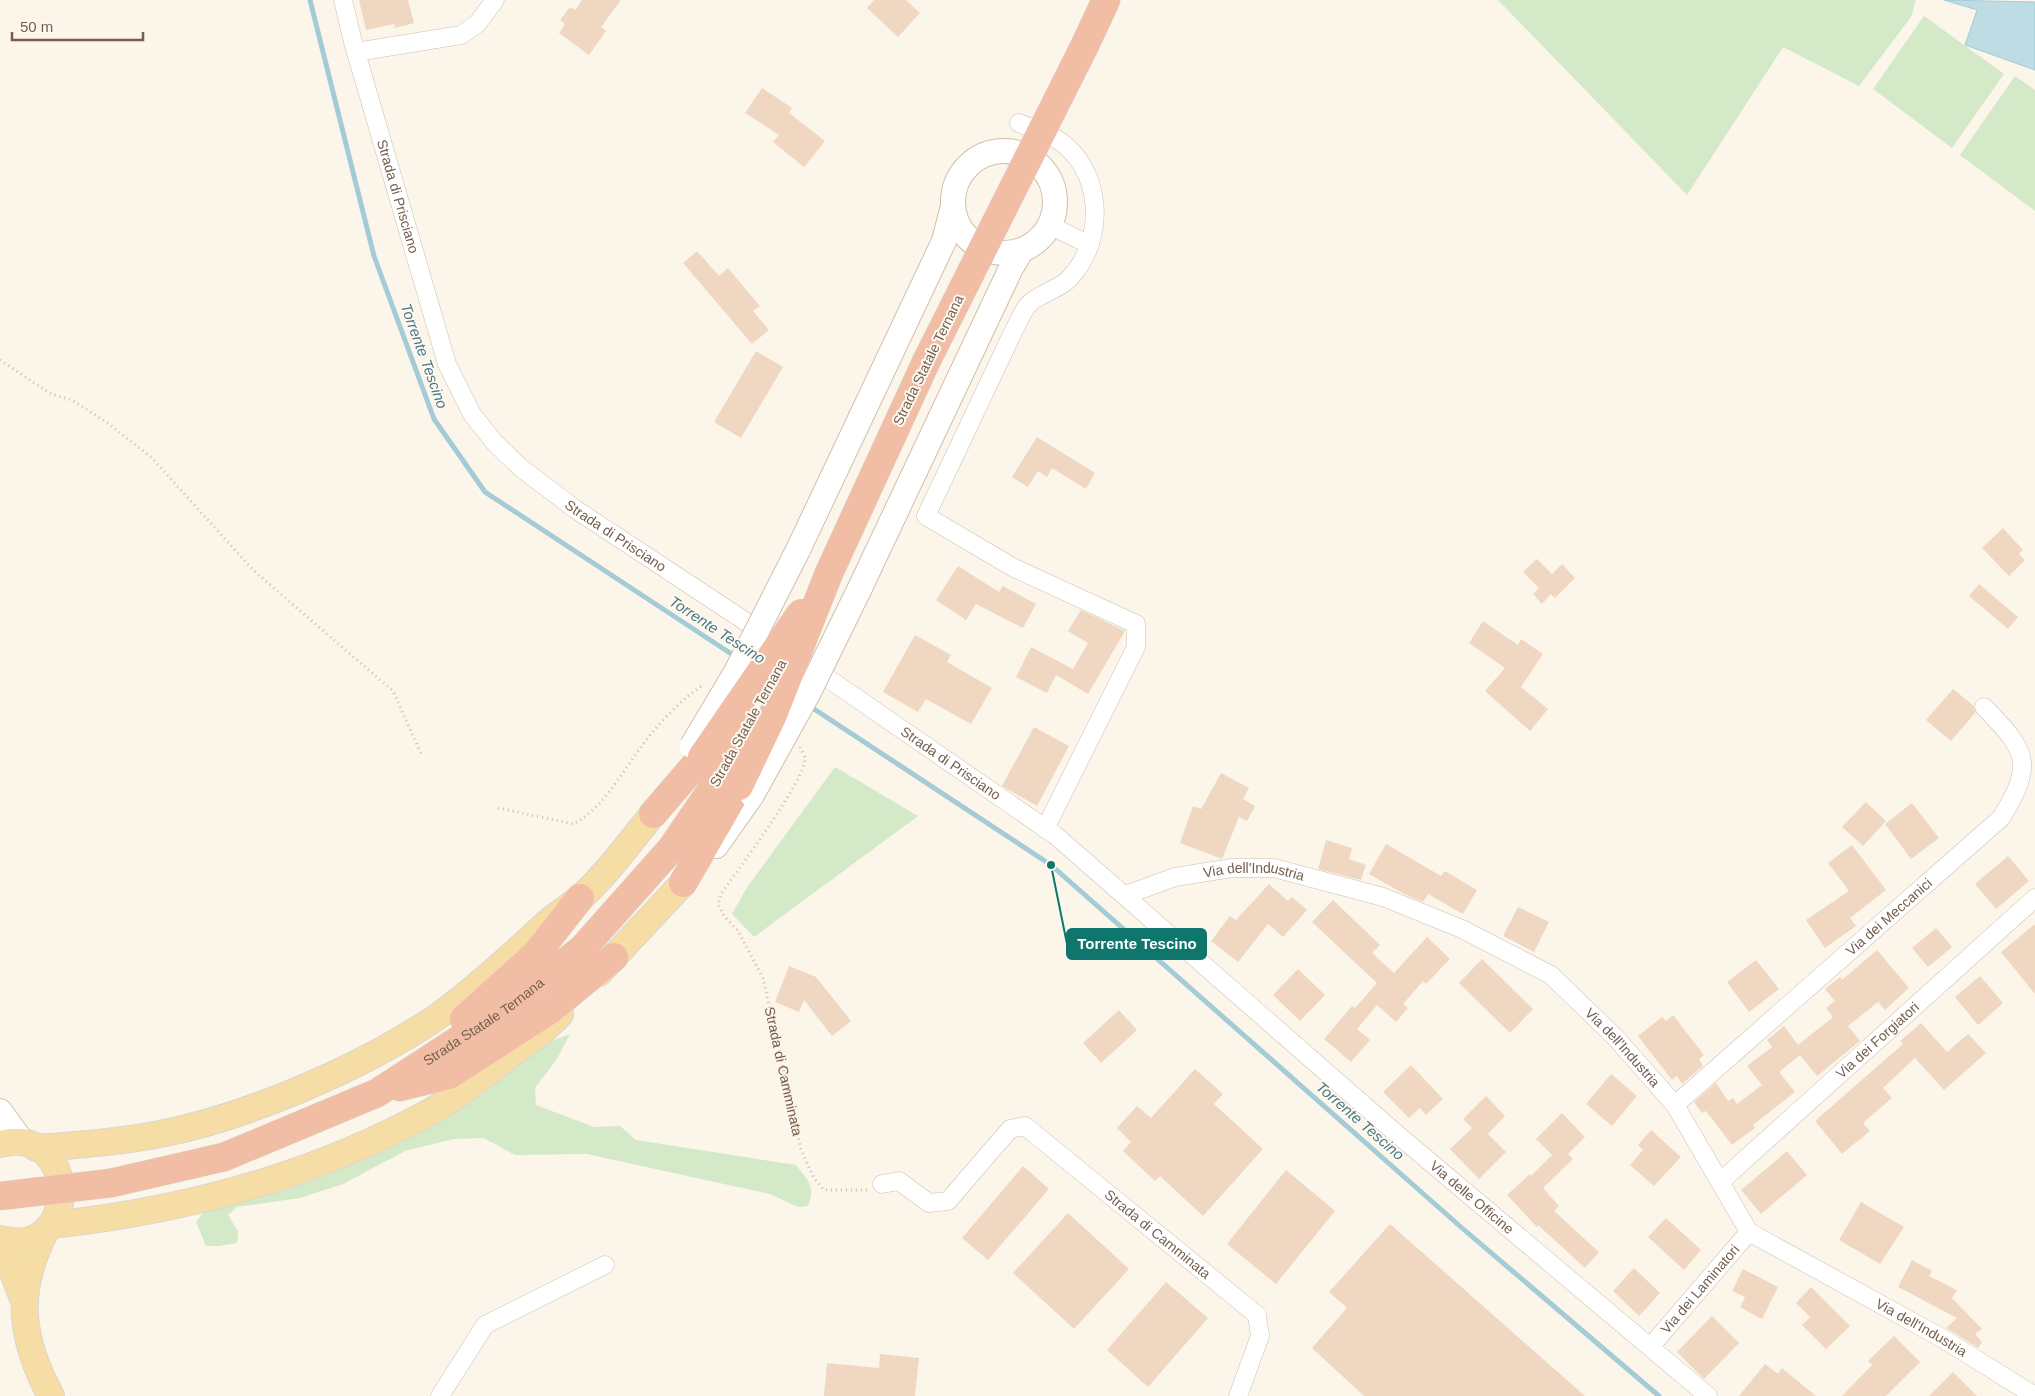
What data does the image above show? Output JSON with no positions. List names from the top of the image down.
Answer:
{
  "streets": {
    "highway": ["Strada Statale Ternana"],
    "street": [
      "Strada di Prisciano",
      "Via dell'Industria",
      "Via dei Meccanici",
      "Via dei Forgiatori",
      "Strada di Camminata",
      "Via delle Officine",
      "Via dei Laminatori"
    ]
  },
  "crossings": [
    ["Strada di Prisciano", "Via dell'Industria"],
    ["Strada di Prisciano", "Via delle Officine"],
    ["Via dell'Industria", "Via dei Meccanici"],
    ["Via dell'Industria", "Via dei Forgiatori"],
    ["Via dell'Industria", "Via delle Officine"],
    ["Via dell'Industria", "Via dei Laminatori"],
    ["Via delle Officine", "Via dei Laminatori"]
  ],
  "water": ["Torrente Tescino"],
  "places": ["Torrente Tescino"],
  "scale_bar": "50 m"
}
